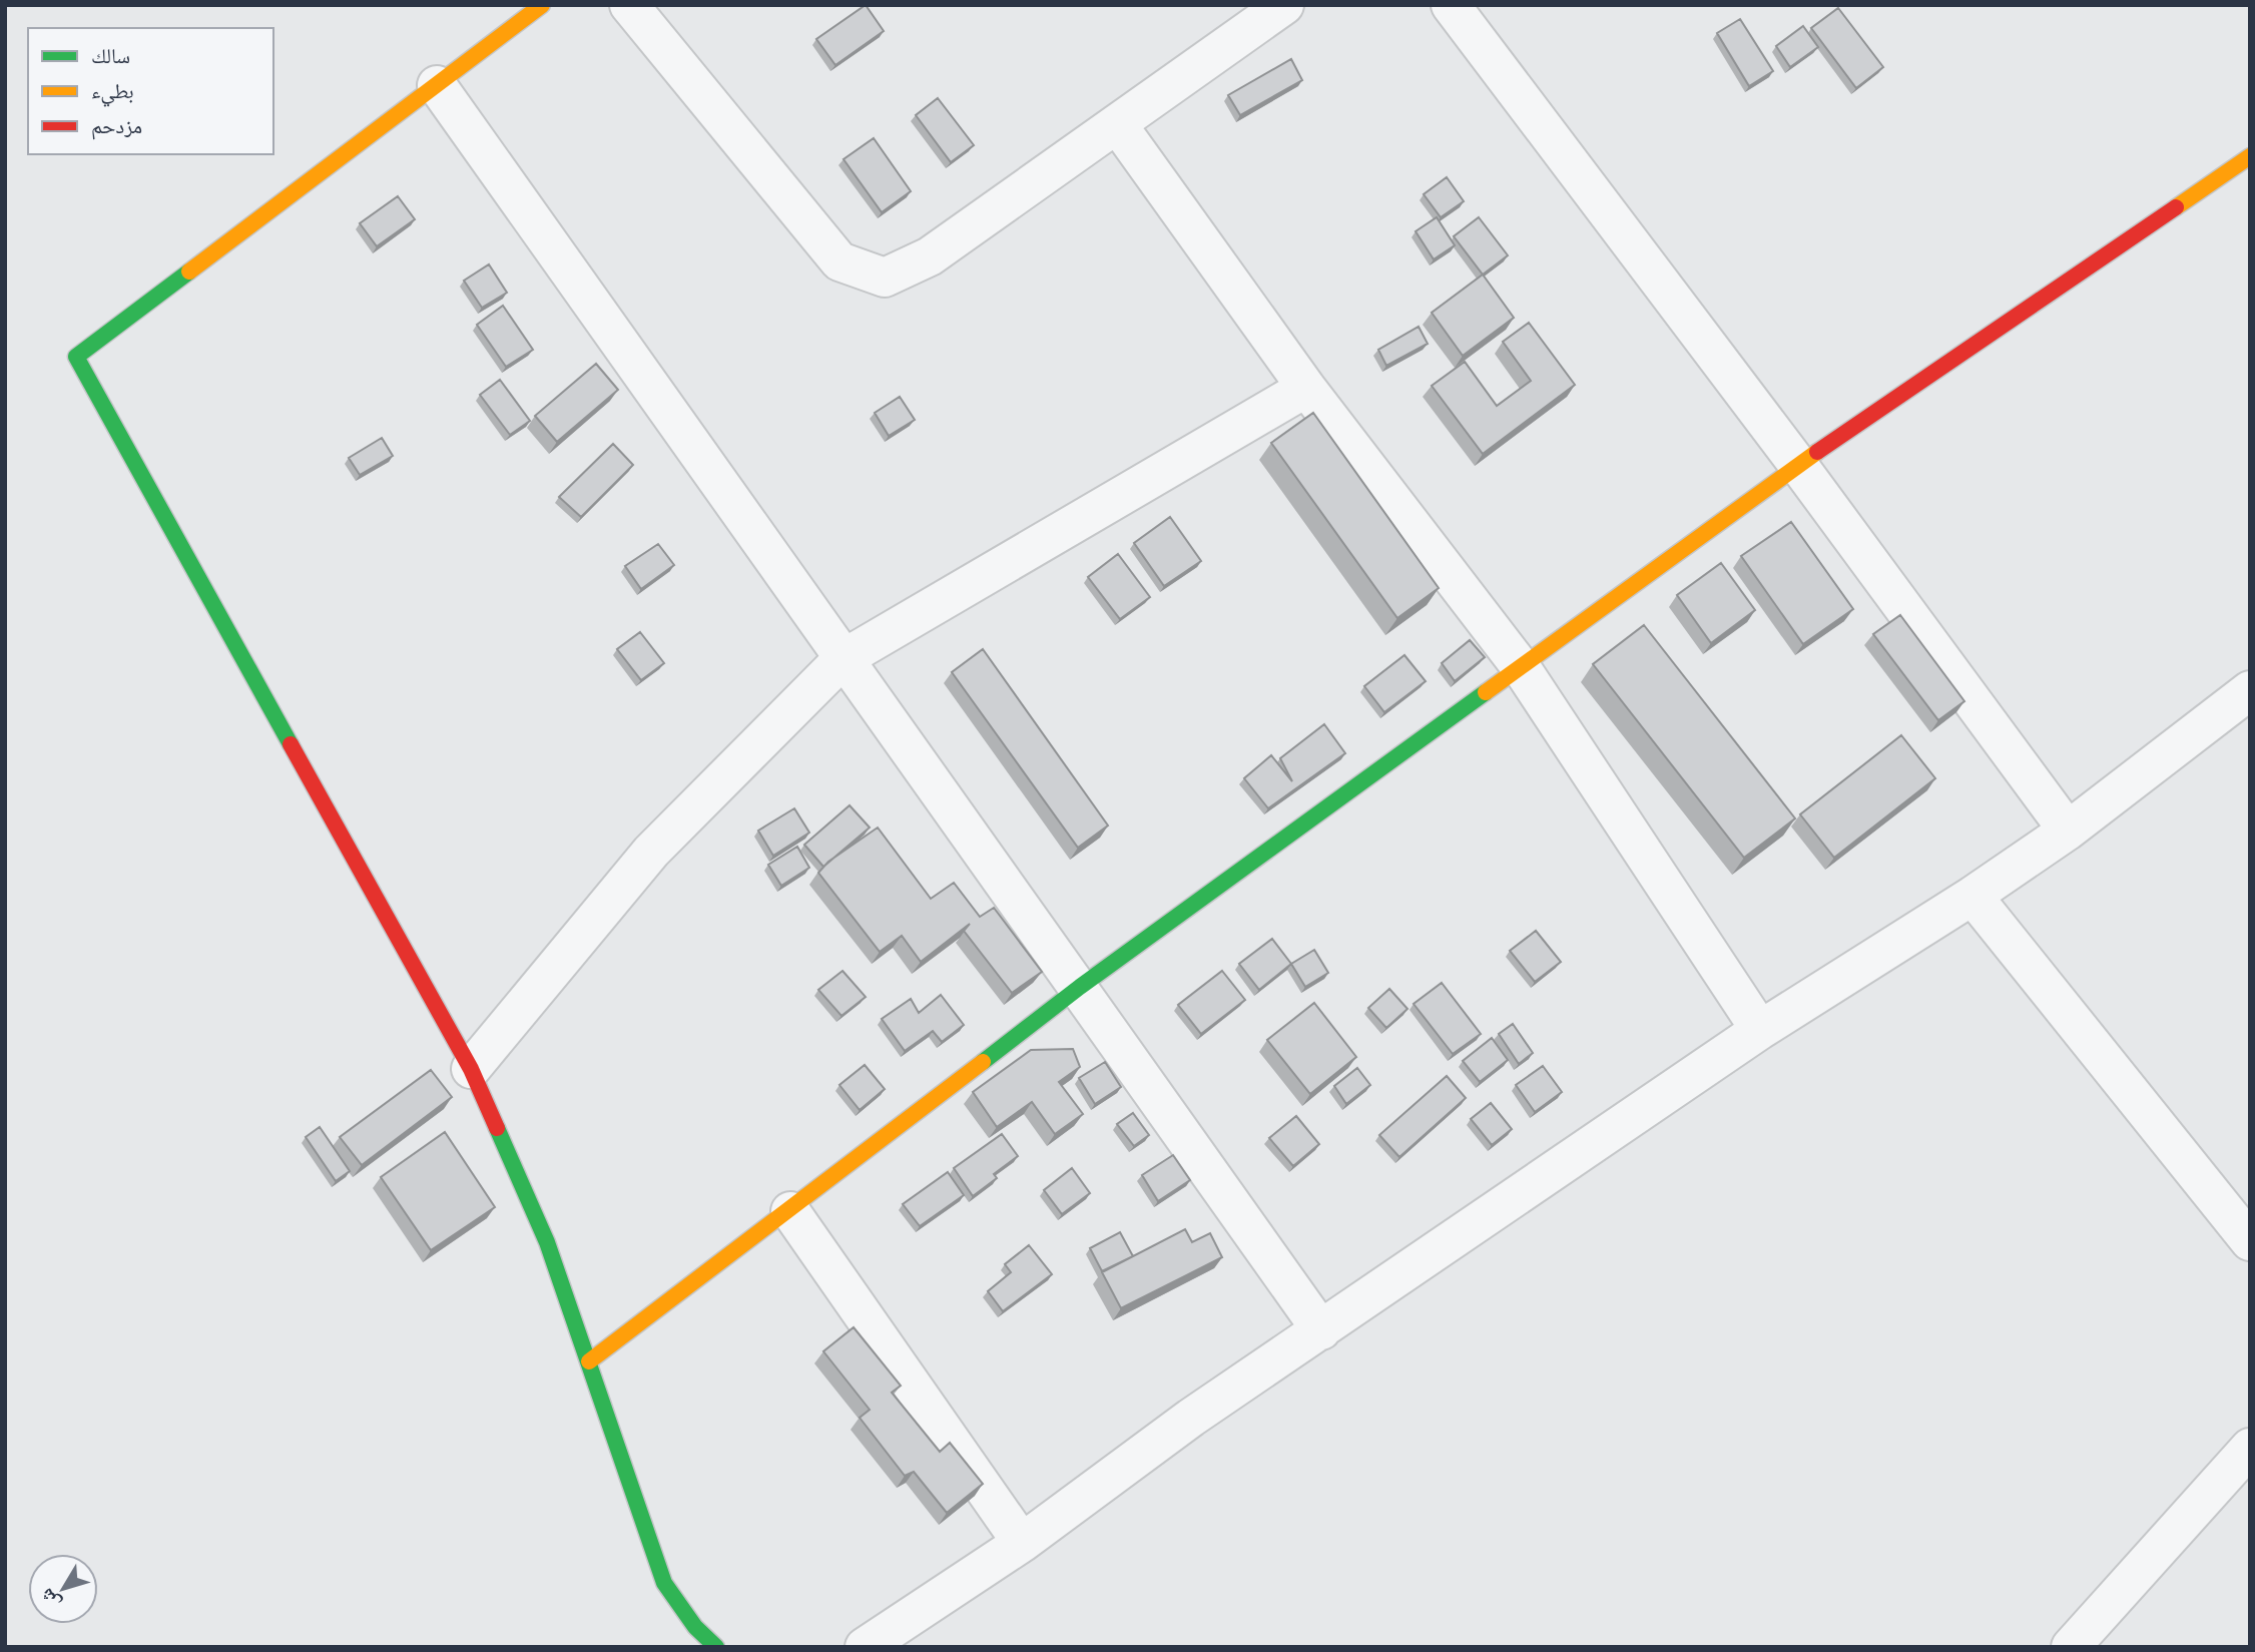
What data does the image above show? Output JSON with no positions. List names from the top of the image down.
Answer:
{
  "legend": ["سالك", "بطيء", "مزدحم"],
  "north": "bottom left"
}
